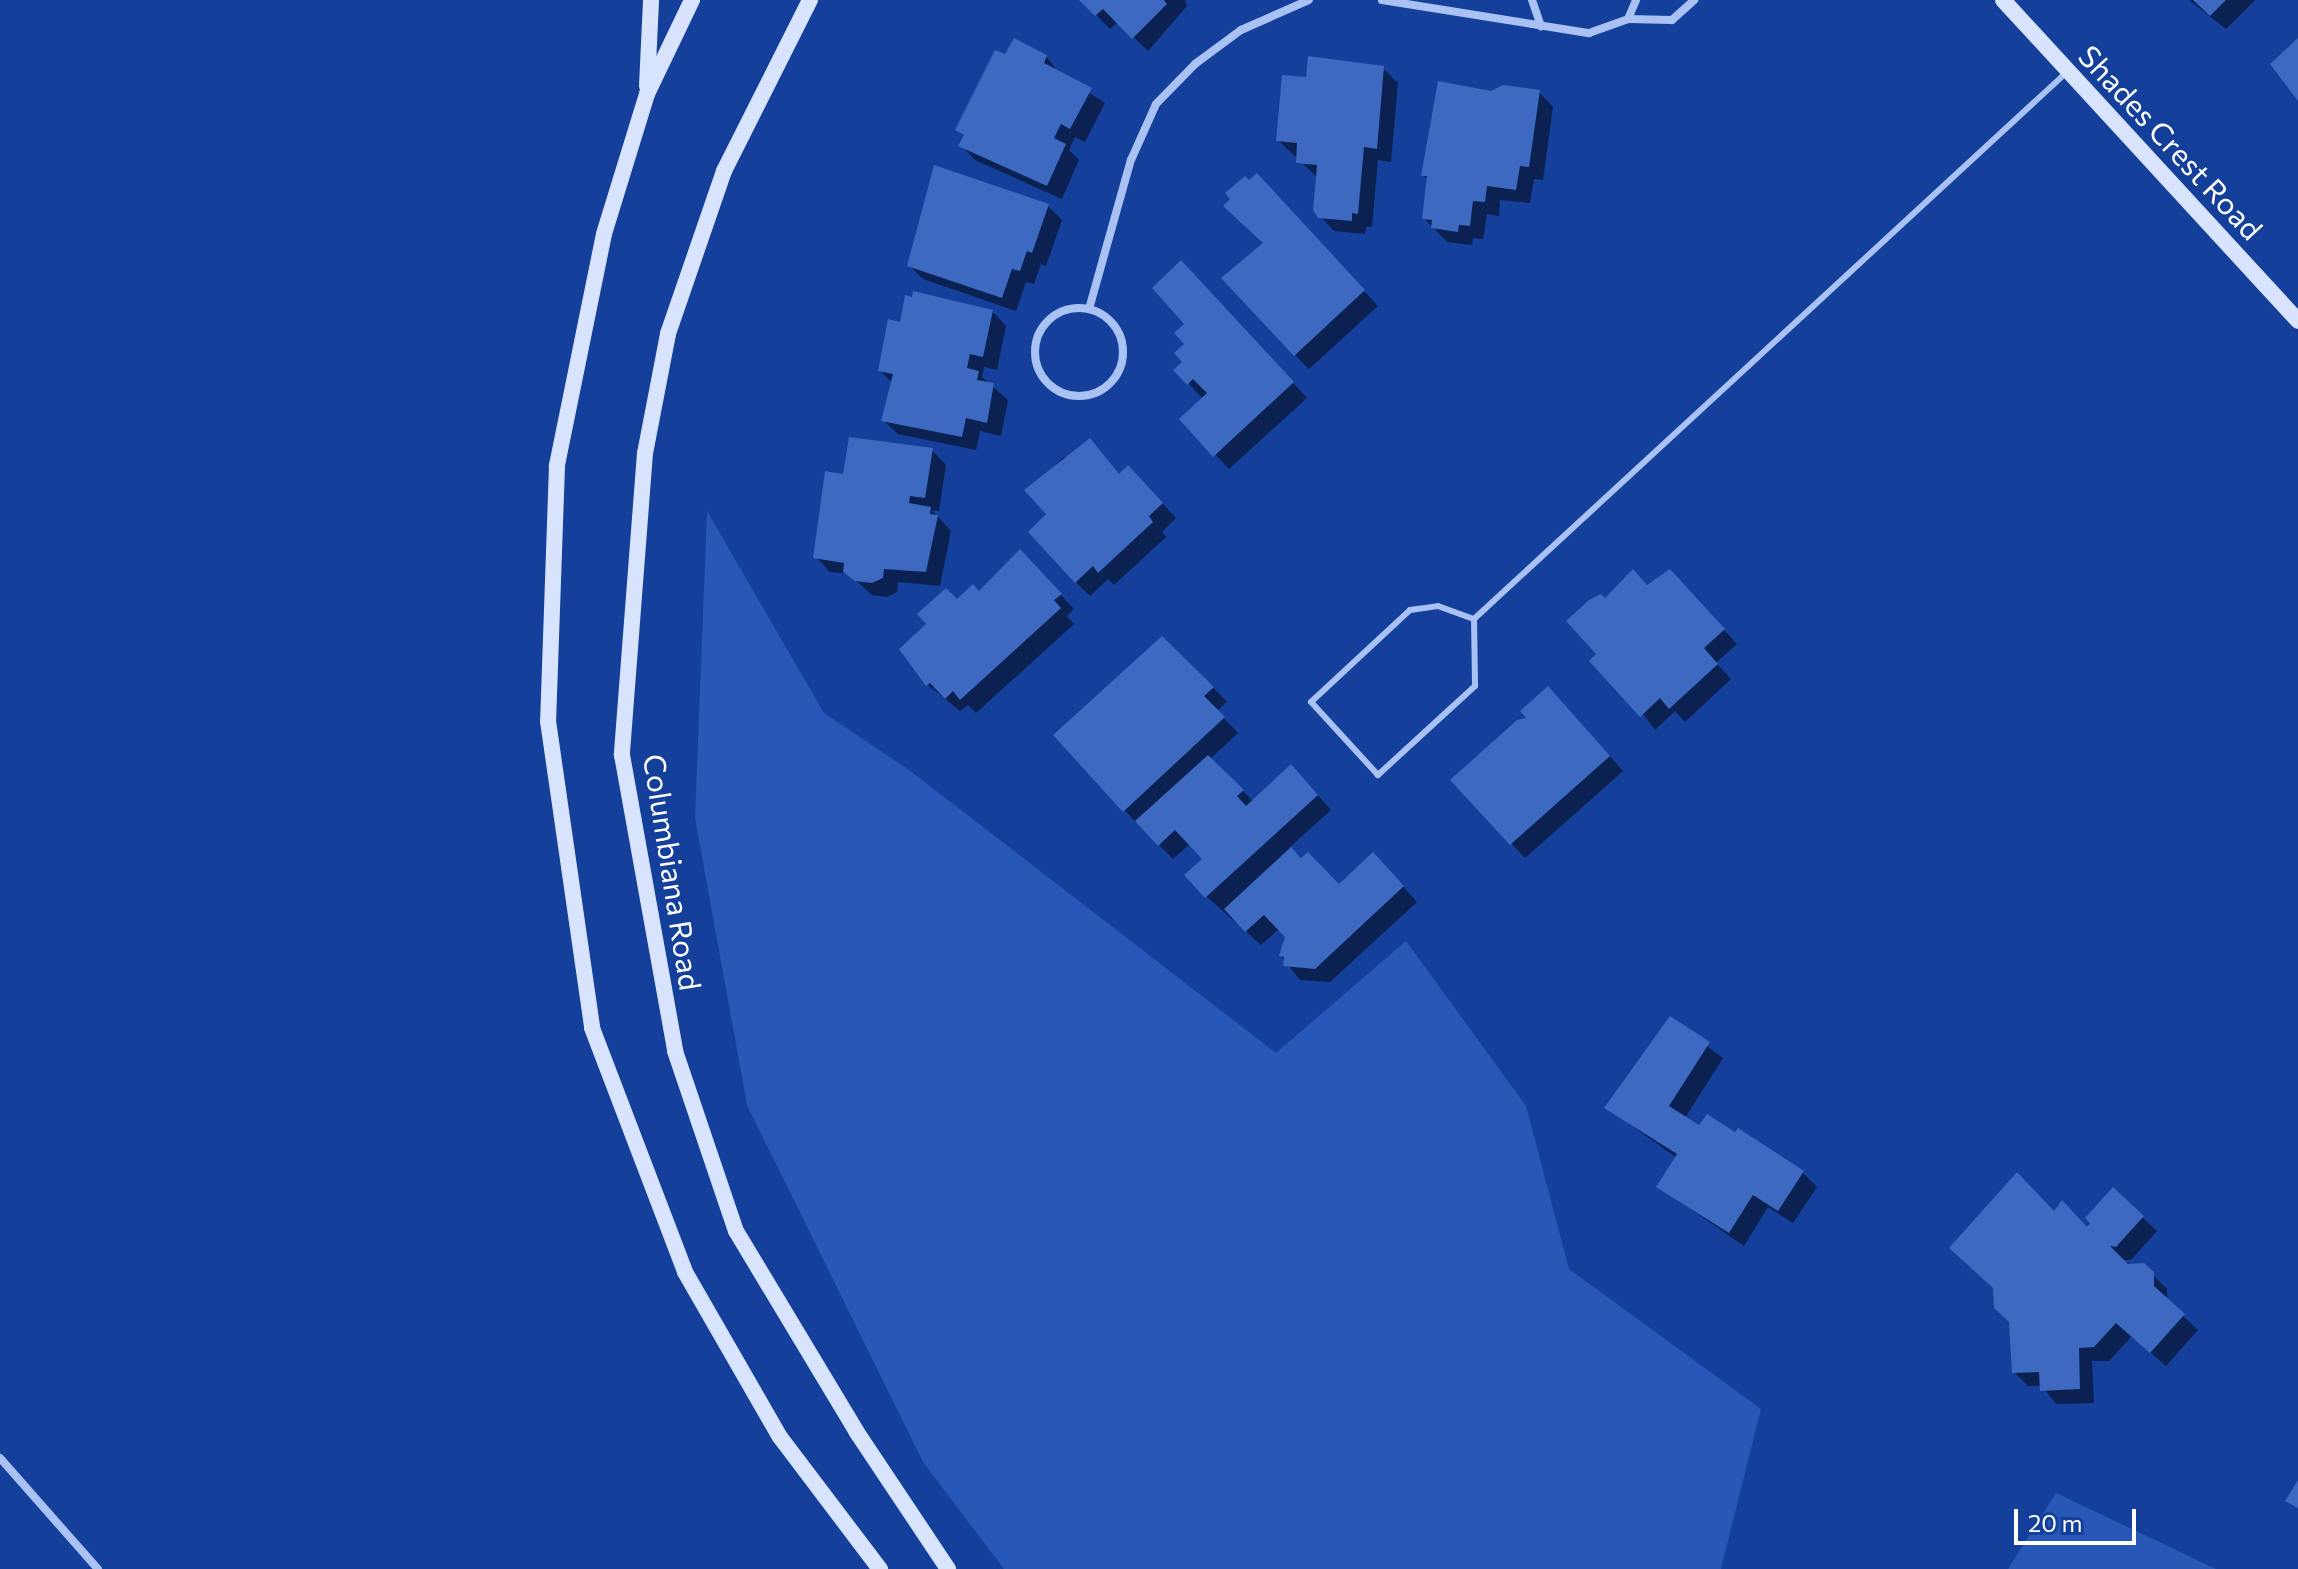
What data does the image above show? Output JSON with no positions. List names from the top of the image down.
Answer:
{
  "streets": {
    "main road": ["Shades Crest Road", "Columbiana Road"]
  },
  "scale_bar": "20 m"
}
